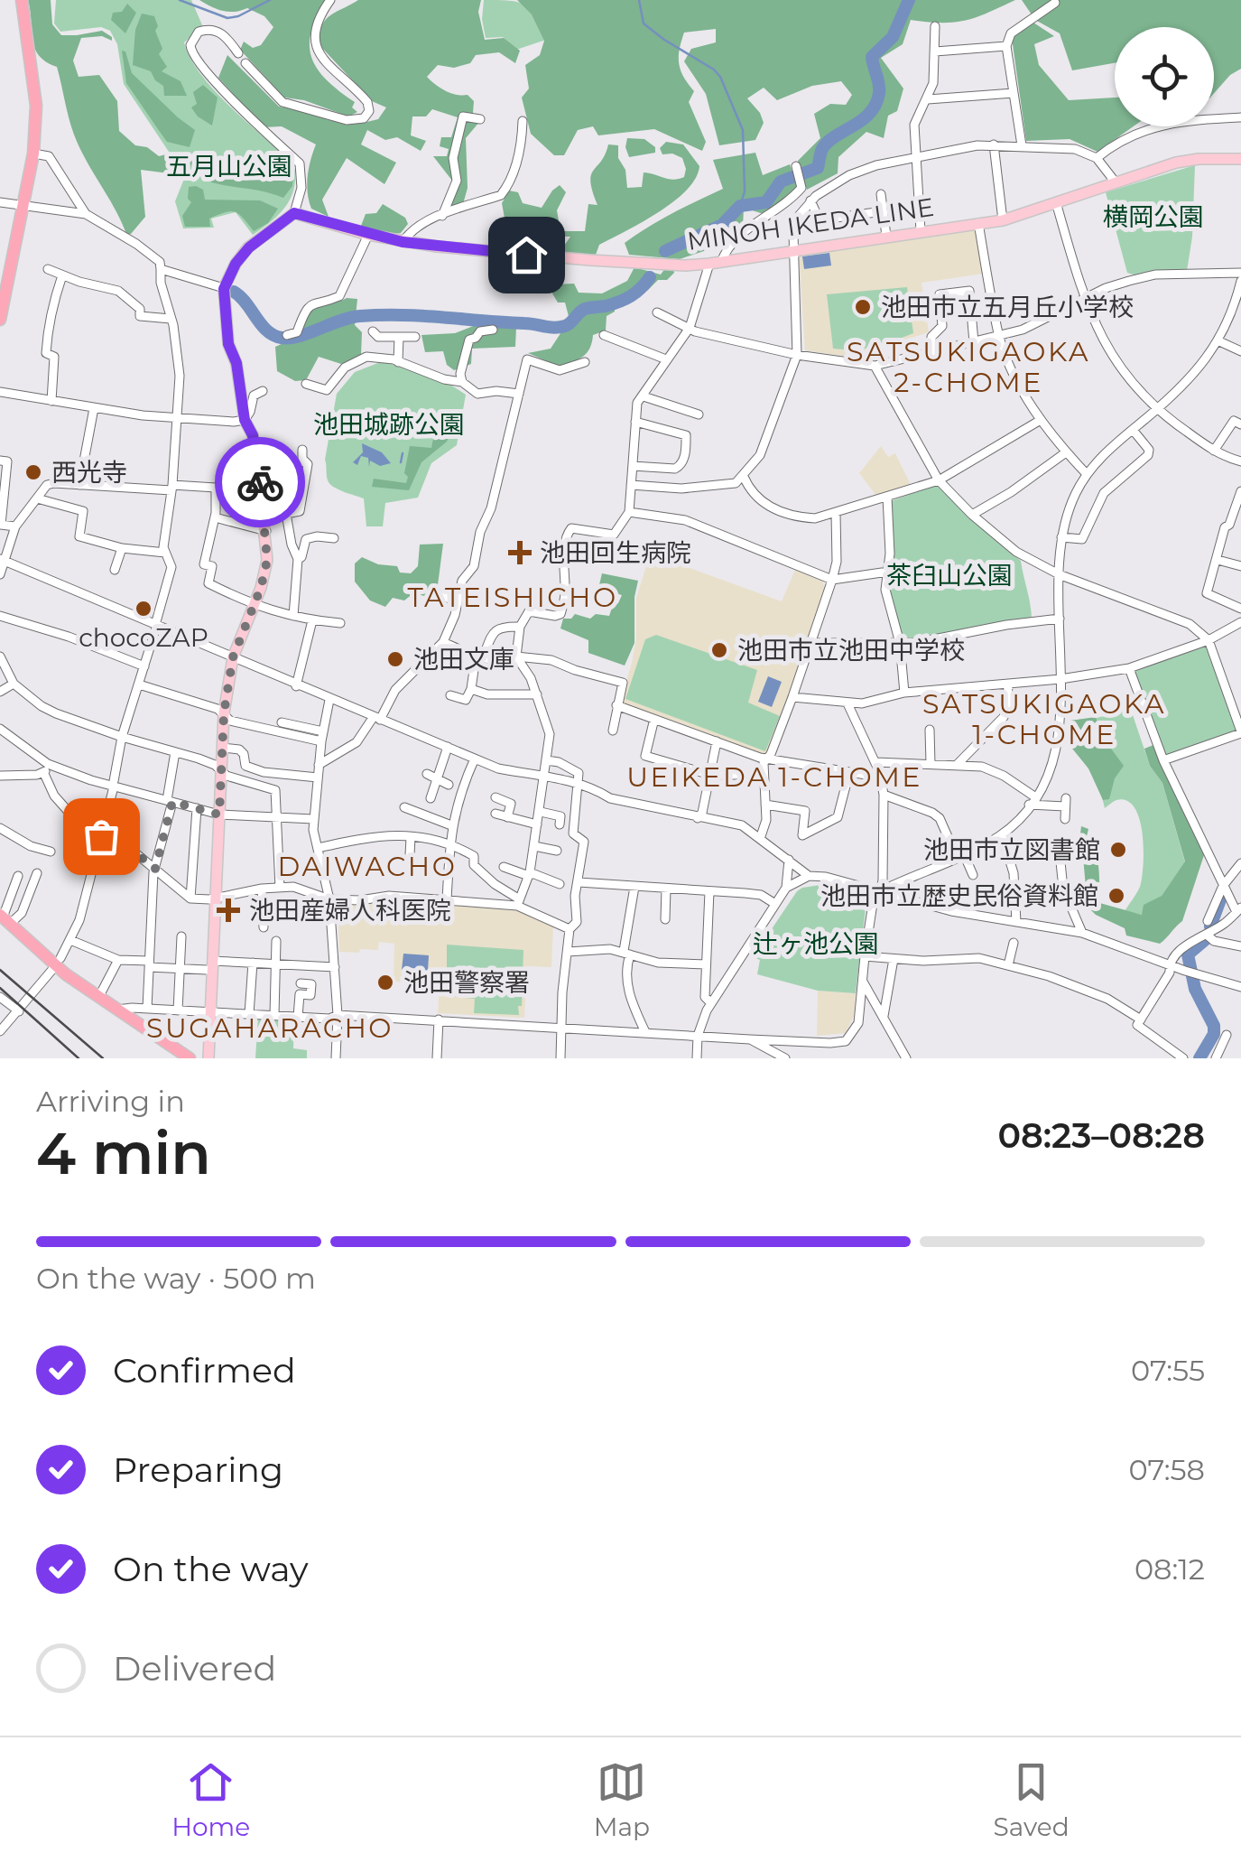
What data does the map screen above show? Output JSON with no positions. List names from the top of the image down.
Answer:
{
  "streets": {
    "main road": ["MINOH IKEDA LINE"]
  },
  "districts": [
    "SATSUKIGAOKA 2-CHOME",
    "TATEISHICHO",
    "SATSUKIGAOKA 1-CHOME",
    "UEIKEDA 1-CHOME",
    "DAIWACHO",
    "SUGAHARACHO"
  ],
  "parks": [
    "五月山公園",
    "横岡公園",
    "池田城跡公園",
    "茶臼山公園",
    "辻ヶ池公園"
  ],
  "places": {
    "other": [
      "池田市立五月丘小学校",
      "西光寺",
      "chocoZAP",
      "池田市立池田中学校",
      "池田文庫",
      "池田市立図書館",
      "池田市立歴史民俗資料館",
      "池田警察署"
    ],
    "health": ["池田回生病院", "池田産婦人科医院"]
  },
  "page": {
    "heading": ["4 min", "Arriving in", "08:23–08:28"],
    "bar": "On the way · 500 m",
    "list": [
      ["Confirmed", "07:55"],
      ["Preparing", "07:58"],
      ["On the way", "08:12"],
      "Delivered"
    ],
    "tabs": ["Home", "Map", "Saved"]
  }
}
